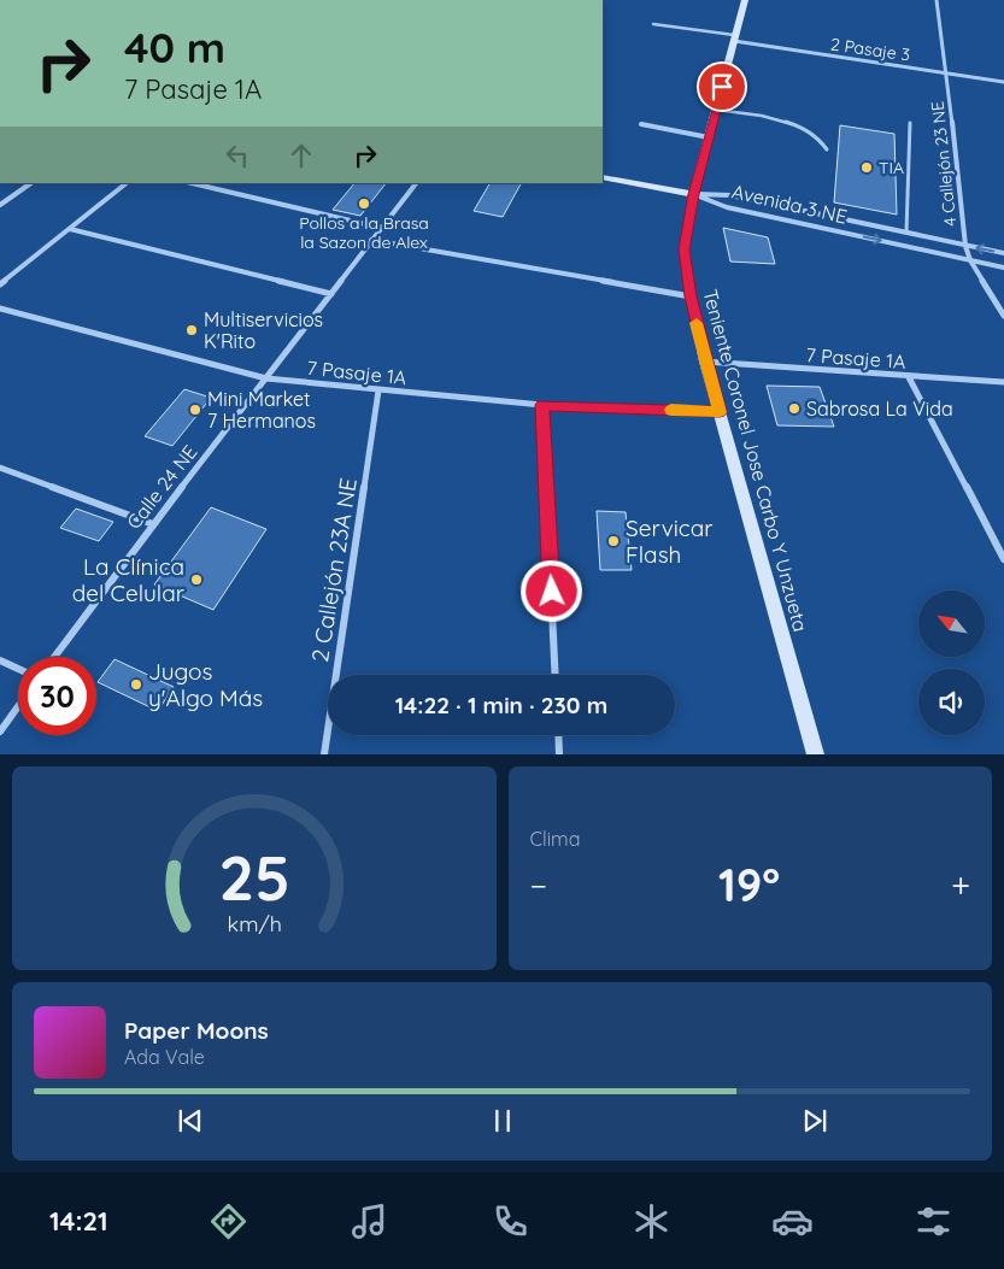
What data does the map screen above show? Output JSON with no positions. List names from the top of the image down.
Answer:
{
  "streets": {
    "street": [
      "2 Pasaje 3",
      "4 Callejón 23 NE",
      "Avenida 3 NE",
      "7 Pasaje 1A",
      "Teniente Coronel Jose Carbo Y Unzueta",
      "Calle 24 NE",
      "2 Callejón 23A NE"
    ]
  },
  "crossings": [
    ["2 Pasaje 3", "4 Callejón 23 NE"],
    ["2 Pasaje 3", "Teniente Coronel Jose Carbo Y Unzueta"],
    ["4 Callejón 23 NE", "Avenida 3 NE"],
    ["Avenida 3 NE", "Teniente Coronel Jose Carbo Y Unzueta"],
    ["7 Pasaje 1A", "Teniente Coronel Jose Carbo Y Unzueta"],
    ["7 Pasaje 1A", "Calle 24 NE"],
    ["7 Pasaje 1A", "2 Callejón 23A NE"]
  ],
  "places": [
    "TIA",
    "Pollos a la Brasa la Sazon de Alex",
    "Multiservicios K'Rito",
    "Sabrosa La Vida",
    "Mini Market 7 Hermanos",
    "Servicar Flash",
    "La Clínica del Celular",
    "Jugos y'Algo Más"
  ],
  "north": "top left",
  "page": {
    "turn": ["40 m", "7 Pasaje 1A"],
    "limit": "30",
    "trip": "14:22 · 1 min · 230 m",
    "tile": "Clima",
    "heat": ["−", "19°", "+"],
    "song": ["Paper Moons", "Ada Vale"],
    "tabs": "14:21",
    "gauge": ["25", "km/h"]
  }
}
